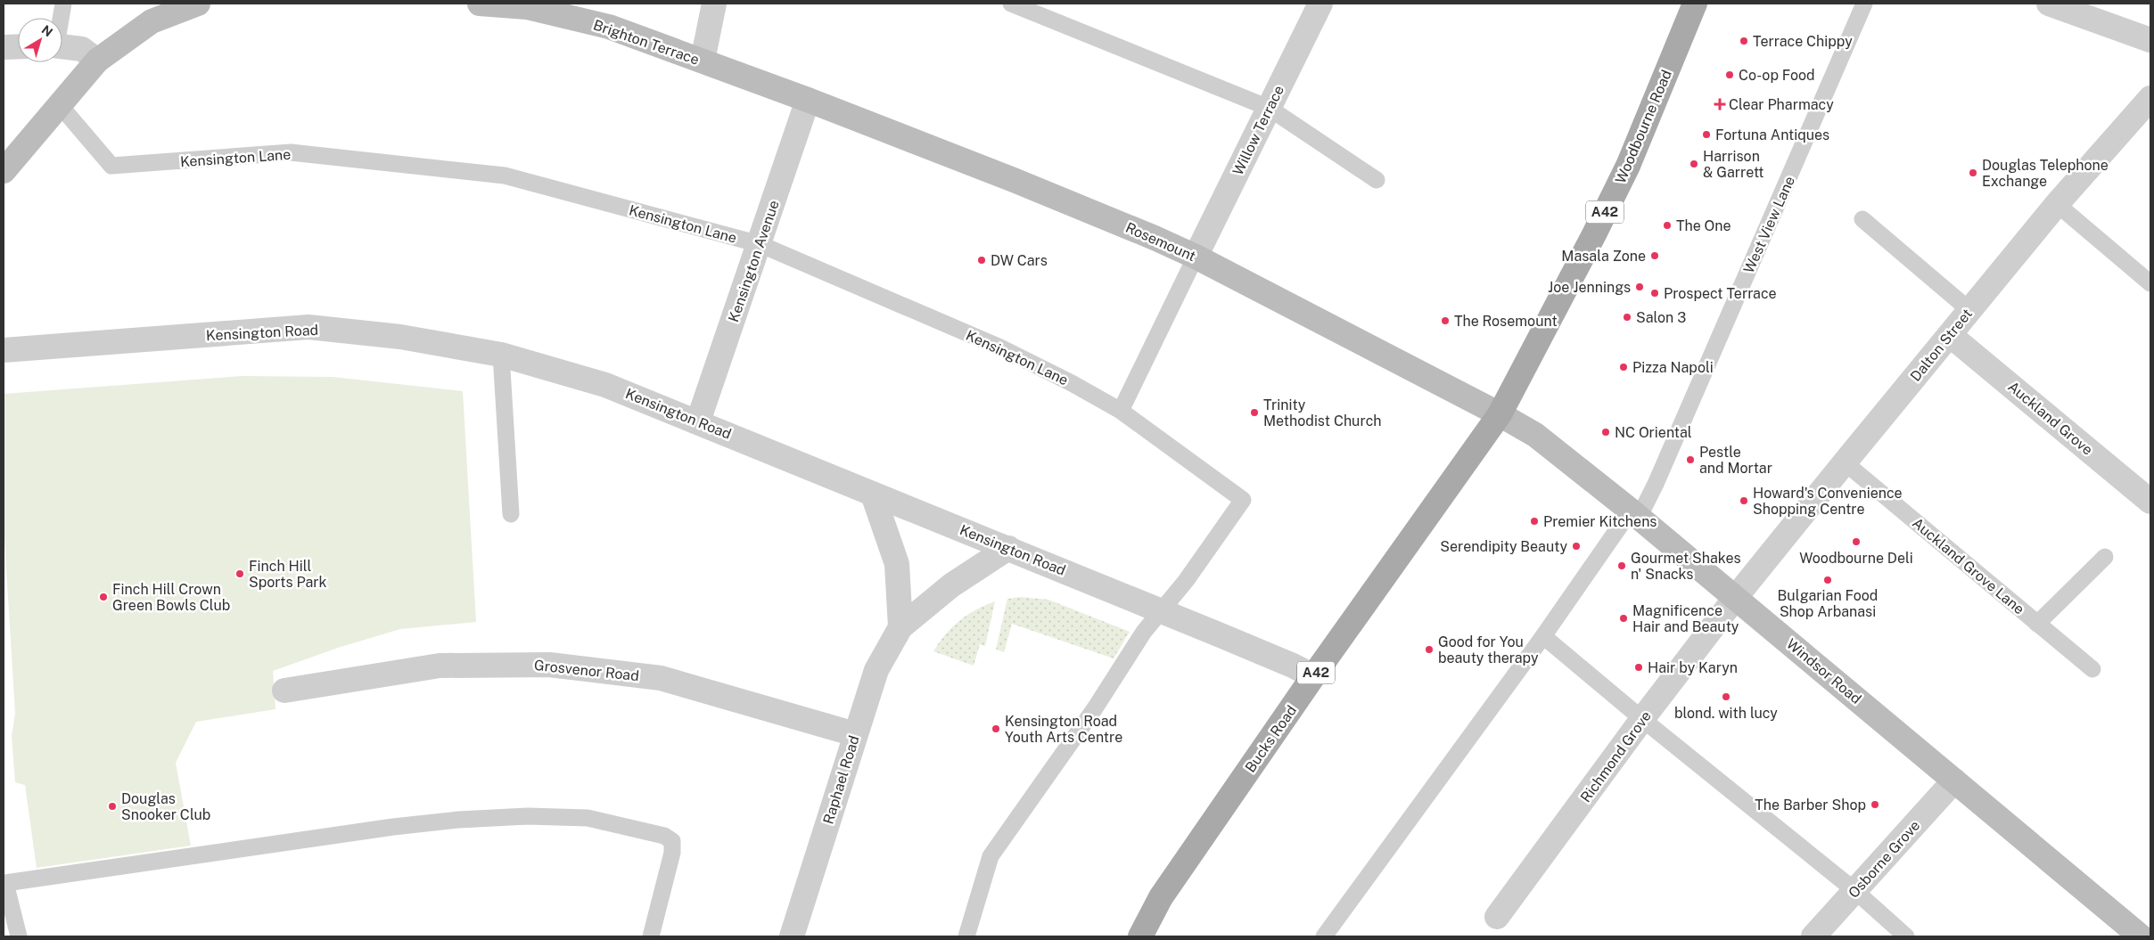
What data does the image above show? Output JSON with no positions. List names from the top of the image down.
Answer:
{
  "streets": {
    "main road": [
      "Brighton Terrace",
      "Woodbourne Road",
      "A42",
      "Rosemount",
      "Windsor Road",
      "Bucks Road"
    ],
    "street": [
      "Willow Terrace",
      "Kensington Avenue",
      "Kensington Road",
      "Dalton Street",
      "Auckland Grove",
      "Grosvenor Road",
      "Richmond Grove",
      "Raphael Road",
      "Osborne Grove"
    ],
    "lane": ["Kensington Lane", "West View Lane", "Auckland Grove Lane"]
  },
  "crossings": [
    ["Brighton Terrace", "Rosemount"],
    ["Brighton Terrace", "Kensington Avenue"],
    ["Woodbourne Road", "Rosemount"],
    ["Woodbourne Road", "Windsor Road"],
    ["Woodbourne Road", "Bucks Road"],
    ["Willow Terrace", "Rosemount"],
    ["Kensington Lane", "Kensington Avenue"],
    ["Kensington Lane", "Kensington Road"],
    ["West View Lane", "Windsor Road"],
    ["Rosemount", "Kensington Avenue"],
    ["Rosemount", "Windsor Road"],
    ["Rosemount", "Bucks Road"],
    ["Kensington Avenue", "Kensington Road"],
    ["Kensington Road", "Bucks Road"],
    ["Kensington Road", "Raphael Road"],
    ["Dalton Street", "Auckland Grove"],
    ["Dalton Street", "Auckland Grove Lane"],
    ["Dalton Street", "Windsor Road"],
    ["Dalton Street", "Richmond Grove"],
    ["Grosvenor Road", "Raphael Road"],
    ["Windsor Road", "Bucks Road"],
    ["Windsor Road", "Richmond Grove"],
    ["Windsor Road", "Osborne Grove"]
  ],
  "places": {
    "other": [
      "Terrace Chippy",
      "Co-op Food",
      "Fortuna Antiques",
      "Harrison & Garrett",
      "Douglas Telephone Exchange",
      "The One",
      "Masala Zone",
      "DW Cars",
      "Joe Jennings",
      "Prospect Terrace",
      "Salon 3",
      "The Rosemount",
      "Pizza Napoli",
      "Trinity Methodist Church",
      "NC Oriental",
      "Pestle and Mortar",
      "Howard's Convenience Shopping Centre",
      "Premier Kitchens",
      "Woodbourne Deli",
      "Serendipity Beauty",
      "Gourmet Shakes n' Snacks",
      "Finch Hill Sports Park",
      "Bulgarian Food Shop Arbanasi",
      "Finch Hill Crown Green Bowls Club",
      "Magnificence Hair and Beauty",
      "Good for You beauty therapy",
      "Hair by Karyn",
      "blond. with lucy",
      "Kensington Road Youth Arts Centre",
      "The Barber Shop",
      "Douglas Snooker Club"
    ],
    "health": ["Clear Pharmacy"]
  },
  "north": "top right"
}
